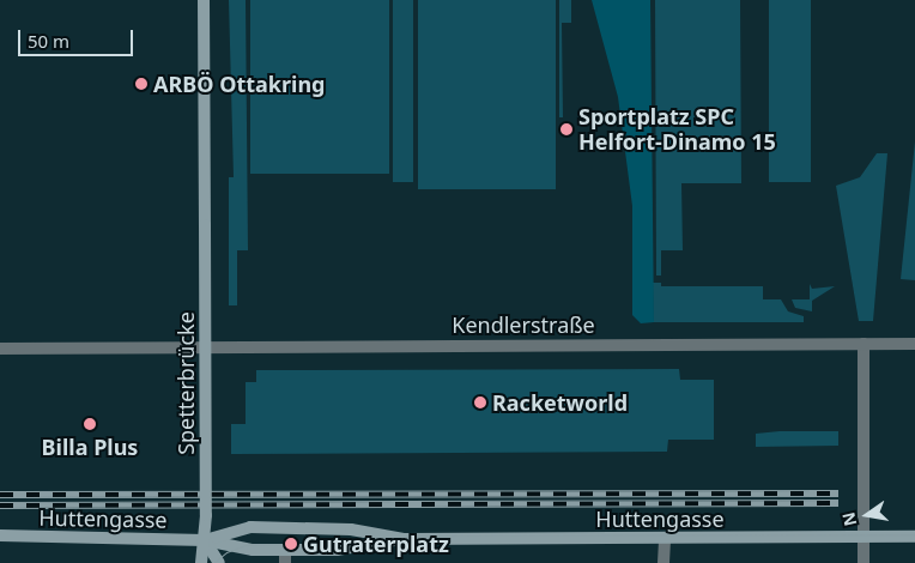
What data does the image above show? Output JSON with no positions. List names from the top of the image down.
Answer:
{
  "streets": {
    "street": ["Kendlerstraße", "Spetterbrücke", "Huttengasse"]
  },
  "crossings": [
    ["Spetterbrücke", "Huttengasse"]
  ],
  "places": [
    "ARBÖ Ottakring",
    "Sportplatz SPC Helfort-Dinamo 15",
    "Racketworld",
    "Billa Plus",
    "Gutraterplatz"
  ],
  "scale_bar": "50 m",
  "north": "left"
}
